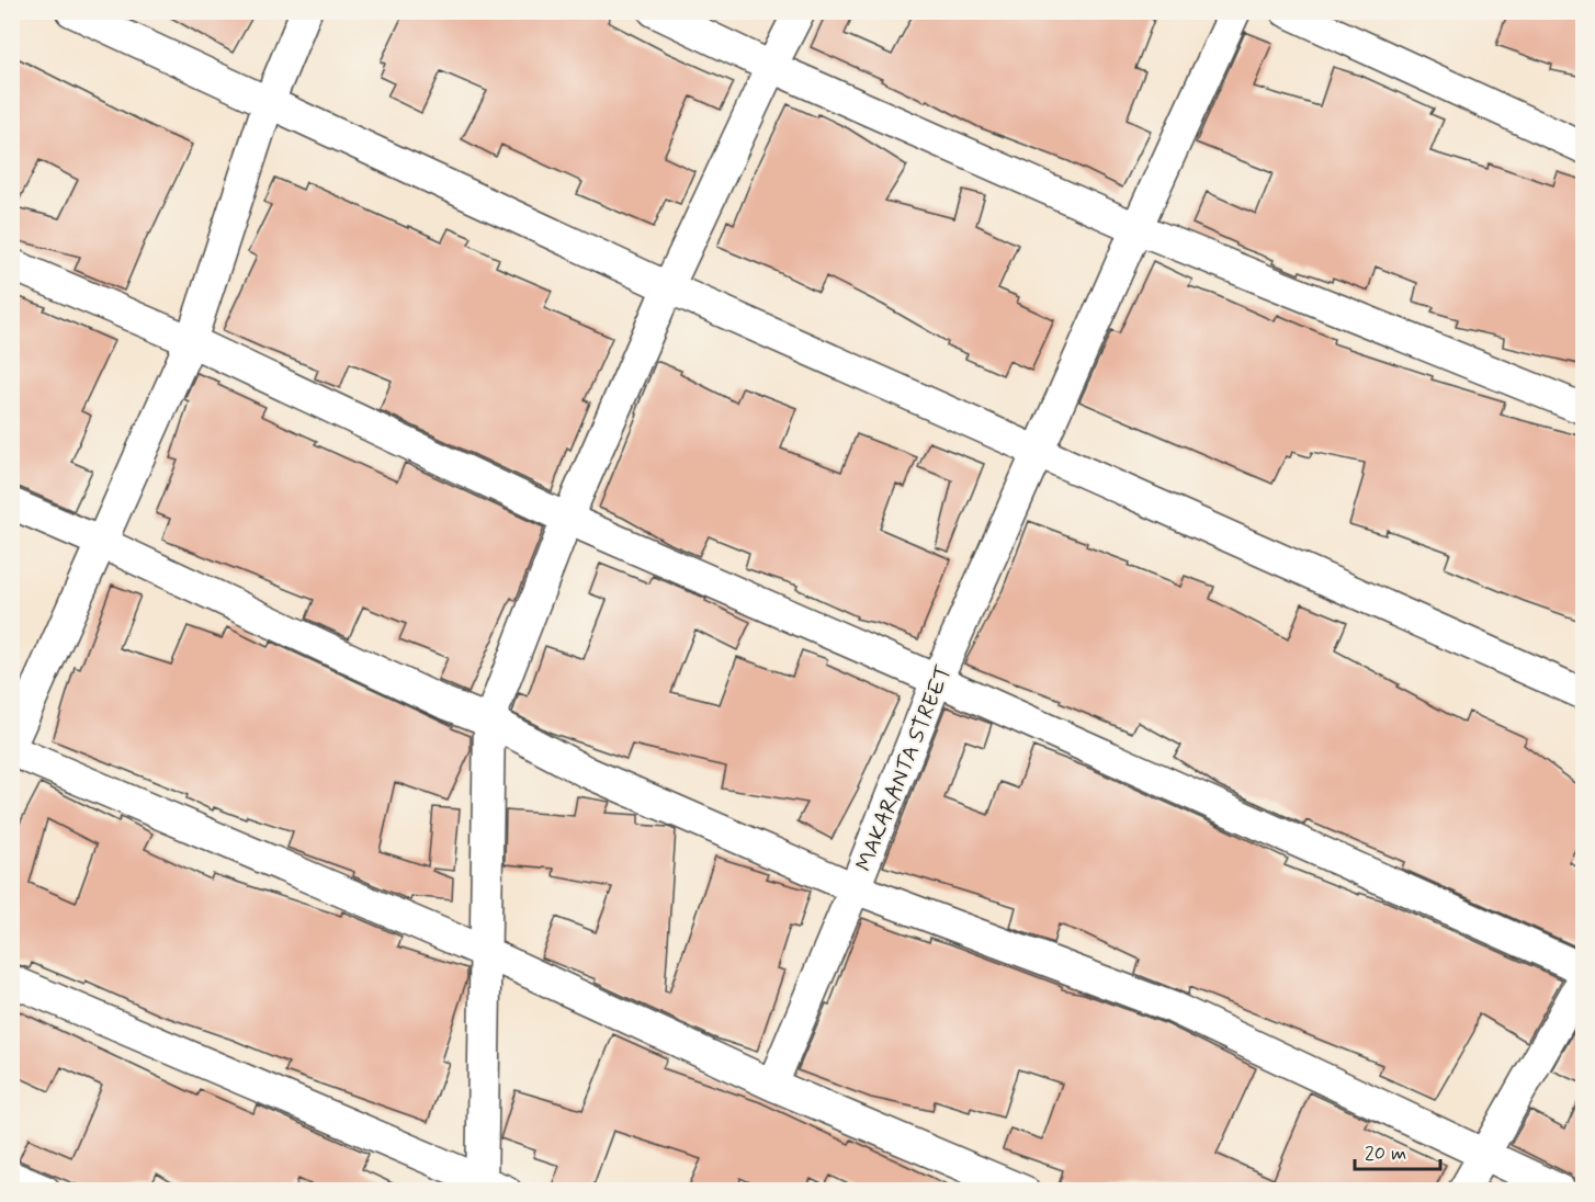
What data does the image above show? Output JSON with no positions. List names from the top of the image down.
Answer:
{
  "streets": {
    "street": ["MAKARANTA STREET"]
  },
  "scale_bar": "20 m"
}
